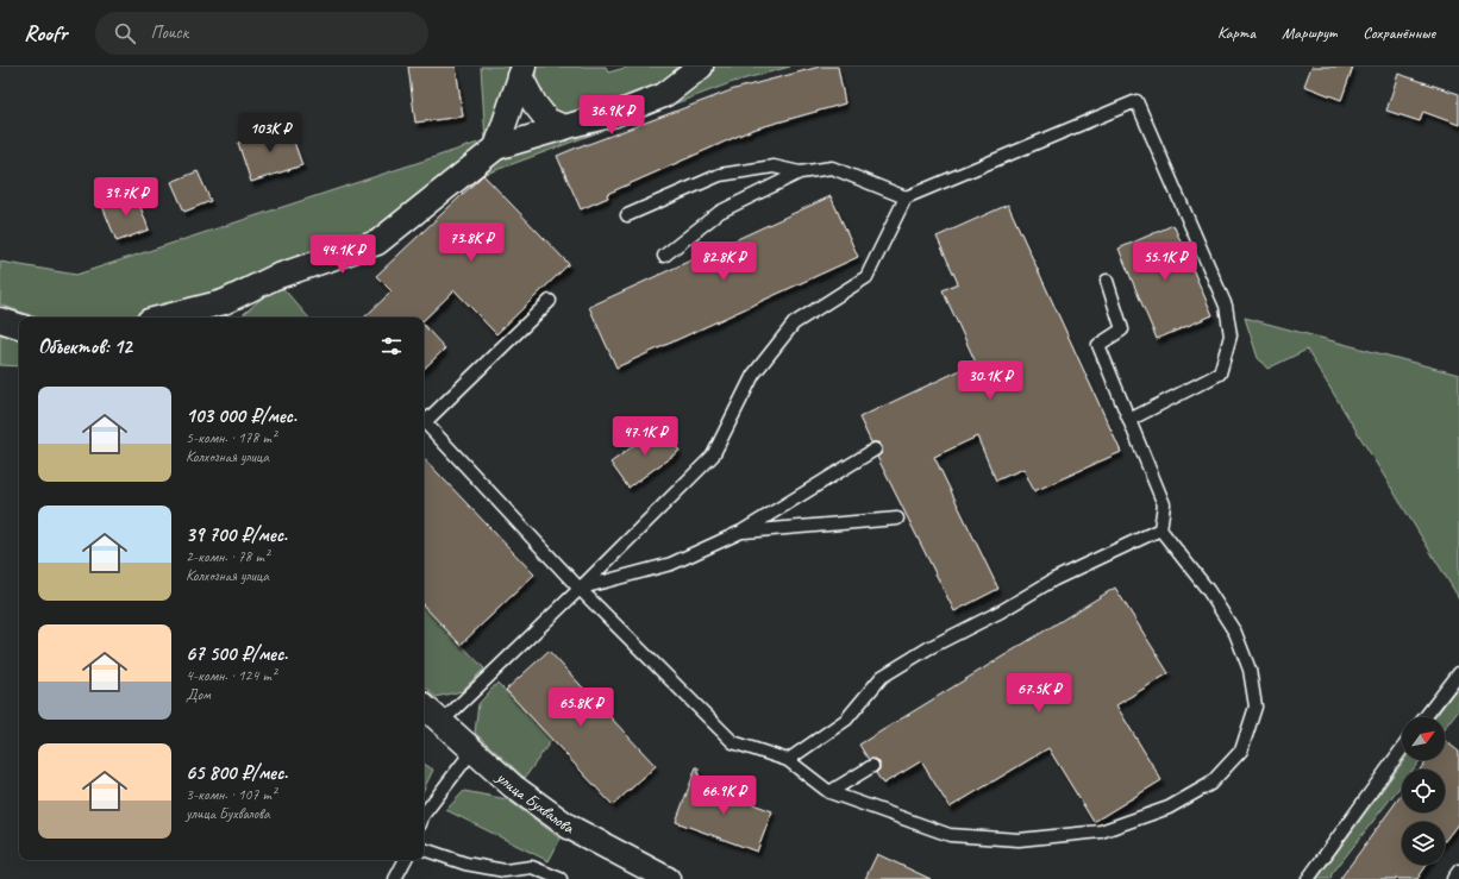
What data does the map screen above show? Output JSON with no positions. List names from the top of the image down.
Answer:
{
  "streets": {
    "street": ["улица Бухвалова"]
  },
  "north": "top right",
  "page": {
    "header": "Roofr",
    "search": "Поиск",
    "nav": ["Карта", "Маршрут", "Сохранённые"],
    "price": [
      "36.9K ₽",
      "103K ₽",
      "39.7K ₽",
      "73.8K ₽",
      "44.1K ₽",
      "82.8K ₽",
      "55.1K ₽",
      "30.1K ₽",
      "47.1K ₽",
      "67.5K ₽",
      "65.8K ₽",
      "66.9K ₽"
    ],
    "heading": "Объектов: 12",
    "list": [
      {
        "name": "103 000 ₽/мес.",
        "note": "5-комн. · 178 m² · Колхозная улица"
      },
      {
        "name": "39 700 ₽/мес.",
        "note": "2-комн. · 78 m² · Колхозная улица"
      },
      {
        "name": "67 500 ₽/мес.",
        "note": "4-комн. · 124 m² · Дом"
      },
      {
        "name": "65 800 ₽/мес.",
        "note": "3-комн. · 107 m² · улица Бухвалова"
      }
    ]
  }
}
